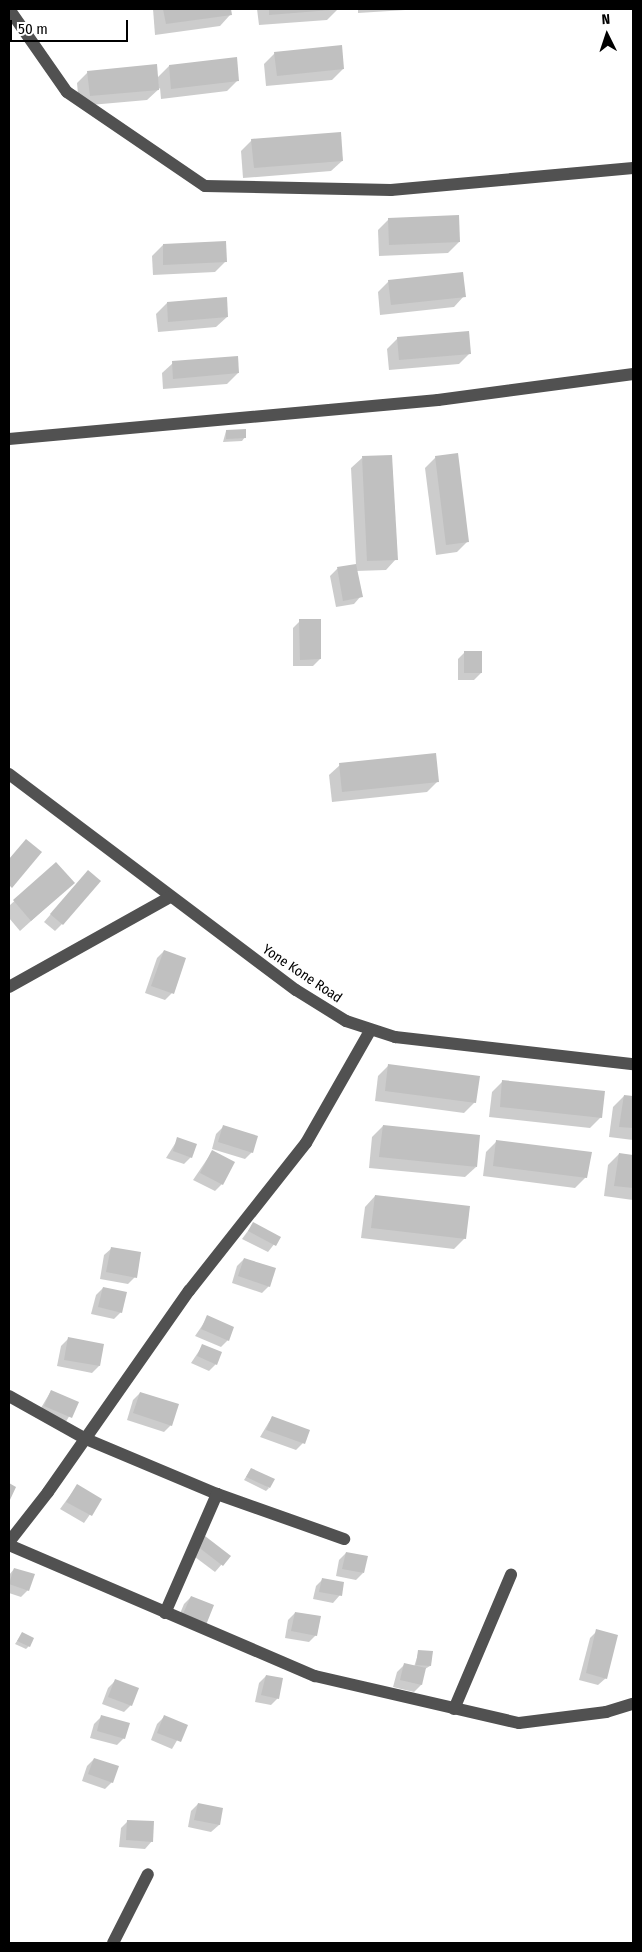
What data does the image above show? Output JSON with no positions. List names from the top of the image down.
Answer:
{
  "streets": {
    "street": ["Yone Kone Road"]
  },
  "scale_bar": "50 m",
  "north": "top"
}
